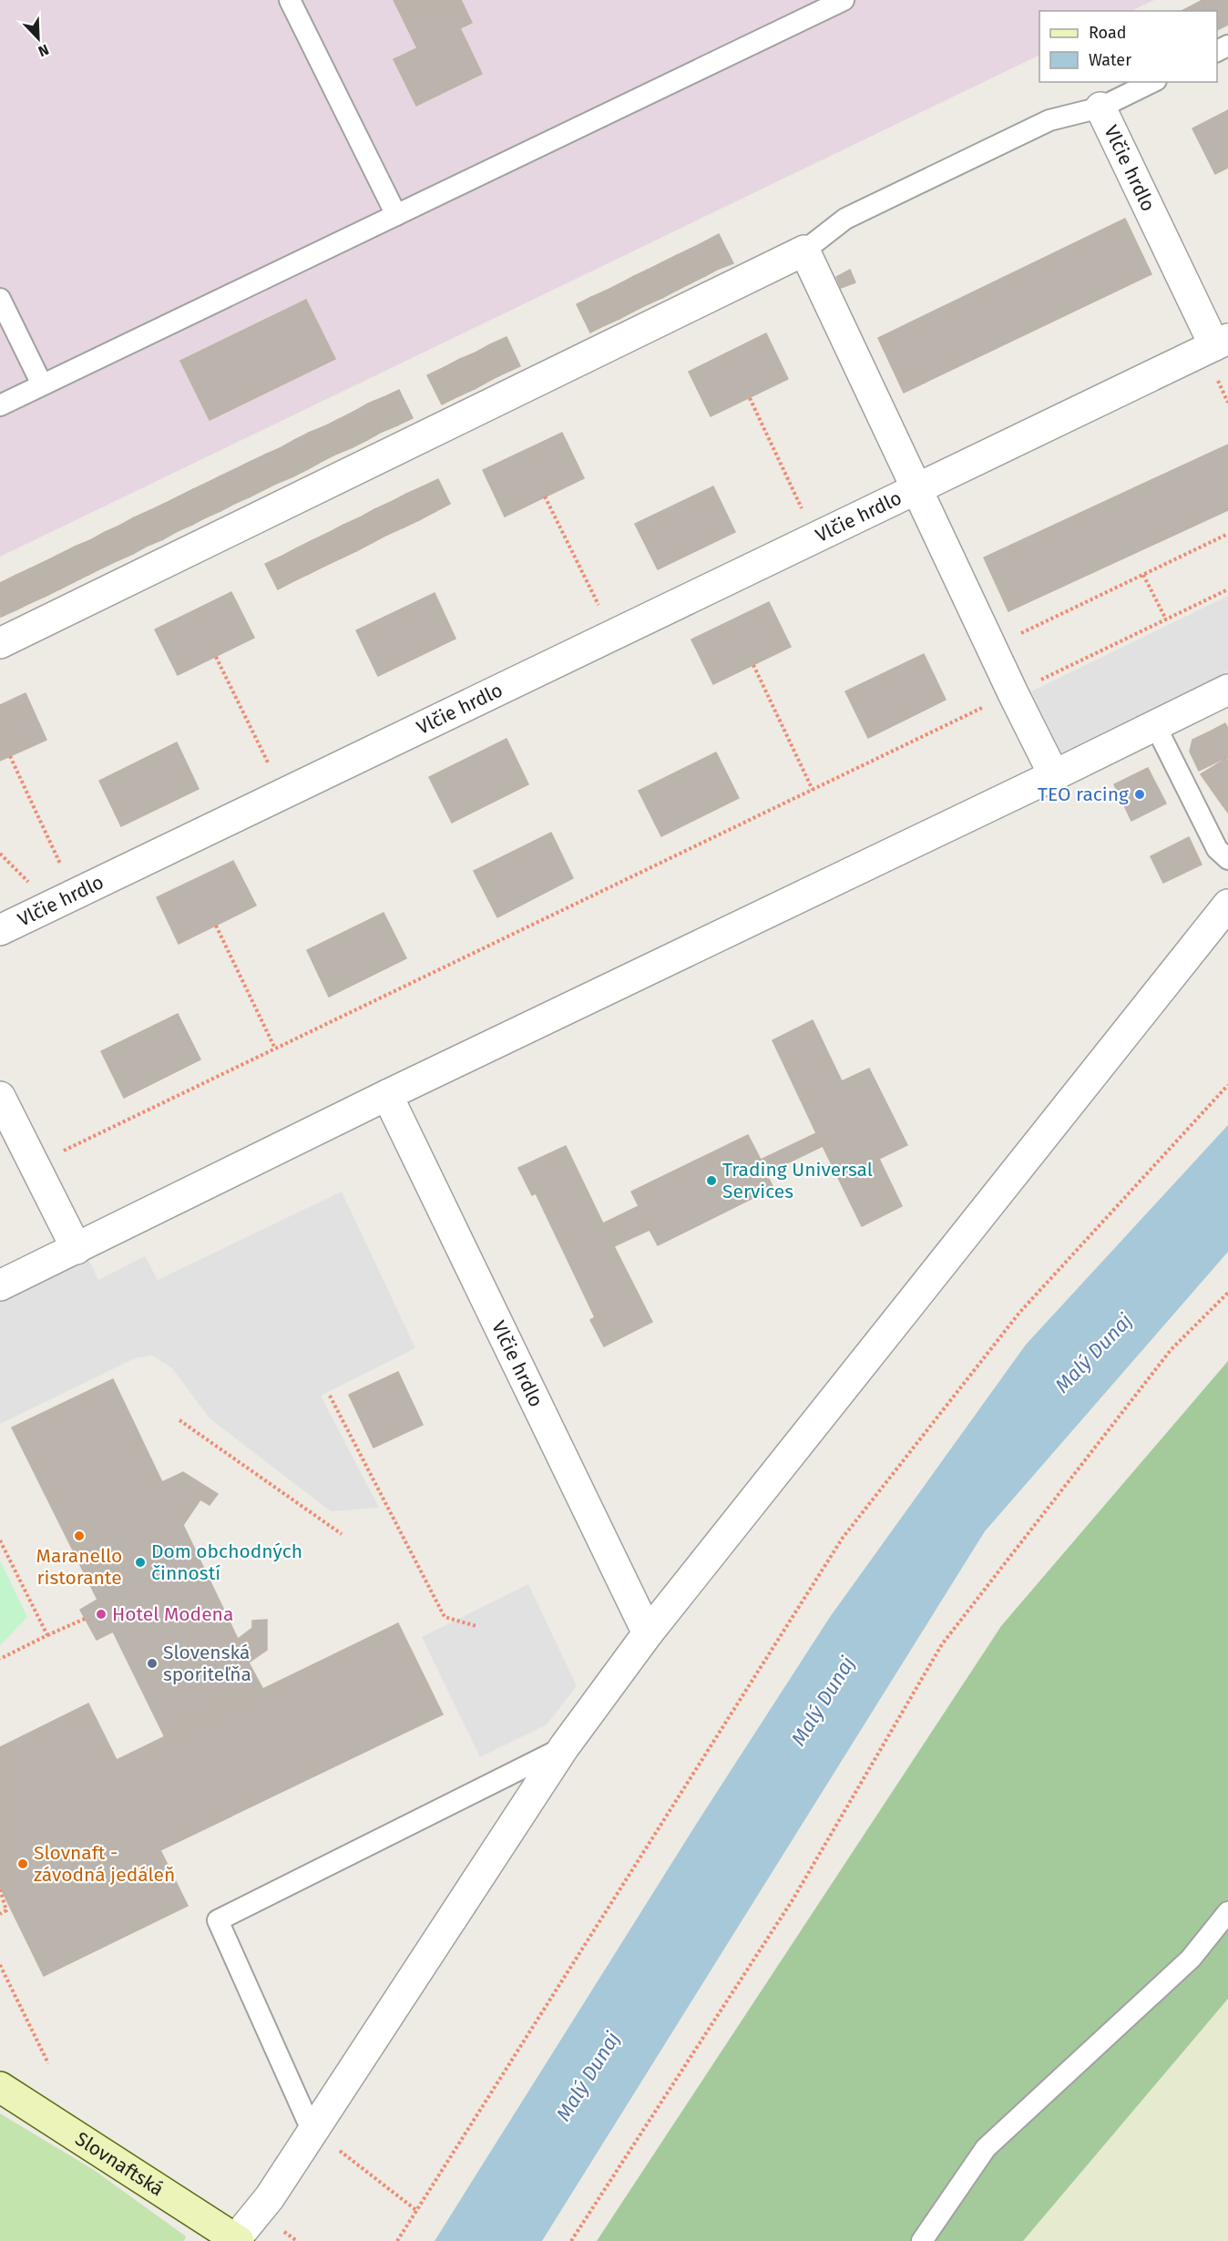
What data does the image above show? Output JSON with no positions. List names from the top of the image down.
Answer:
{
  "streets": {
    "main road": ["Slovnaftská"],
    "street": ["Vlčie hrdlo"]
  },
  "water": ["Malý Dunaj"],
  "places": [
    "TEO racing",
    "Trading Universal Services",
    "Maranello ristorante",
    "Dom obchodných činností",
    "Hotel Modena",
    "Slovenská sporiteľňa",
    "Slovnaft - závodná jedáleň"
  ],
  "legend": ["Road", "Water"],
  "north": "bottom right"
}
